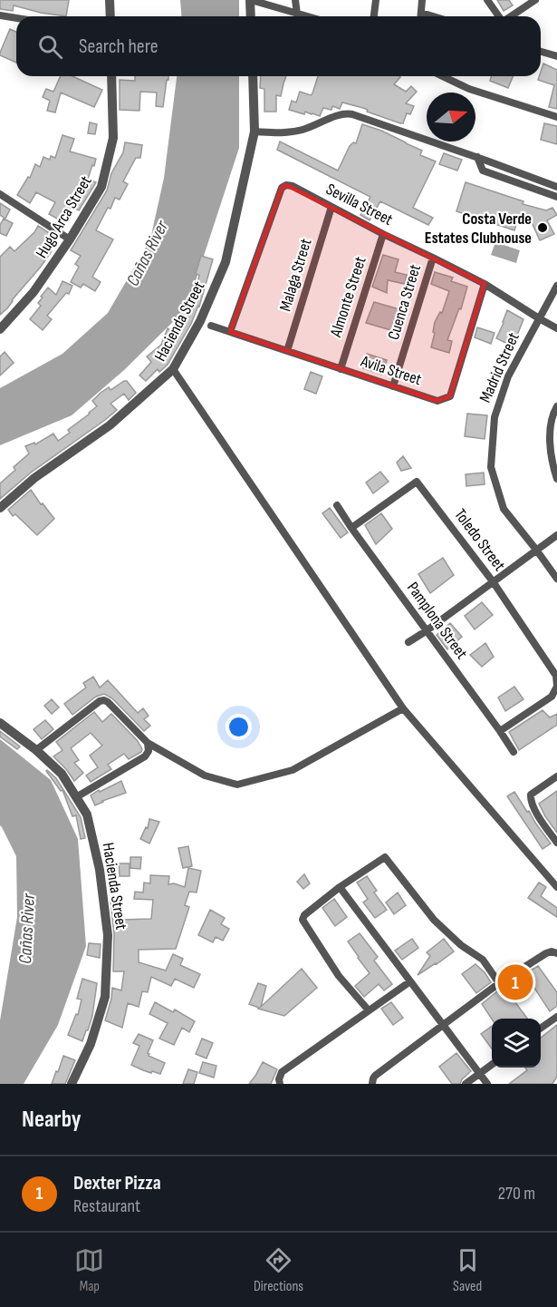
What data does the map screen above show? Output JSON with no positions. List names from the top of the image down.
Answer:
{
  "streets": {
    "street": [
      "Sevilla Street",
      "Hugo Arca Street",
      "Malaga Street",
      "Almonte Street",
      "Cuenca Street",
      "Hacienda Street",
      "Madrid Street",
      "Avila Street",
      "Toledo Street",
      "Pamplona Street"
    ]
  },
  "crossings": [
    ["Sevilla Street", "Malaga Street"],
    ["Sevilla Street", "Almonte Street"],
    ["Sevilla Street", "Cuenca Street"],
    ["Sevilla Street", "Madrid Street"],
    ["Sevilla Street", "Avila Street"],
    ["Malaga Street", "Avila Street"],
    ["Almonte Street", "Avila Street"],
    ["Cuenca Street", "Avila Street"],
    ["Toledo Street", "Pamplona Street"]
  ],
  "water": ["Cañas River"],
  "places": ["Costa Verde Estates Clubhouse"],
  "north": "right",
  "page": {
    "search": "Search here",
    "pins": "1",
    "heading": "Nearby",
    "list": [
      {
        "mark": "1",
        "name": "Dexter Pizza",
        "note": "Restaurant",
        "value": "270 m"
      }
    ],
    "nav": ["Map", "Directions", "Saved"]
  }
}
